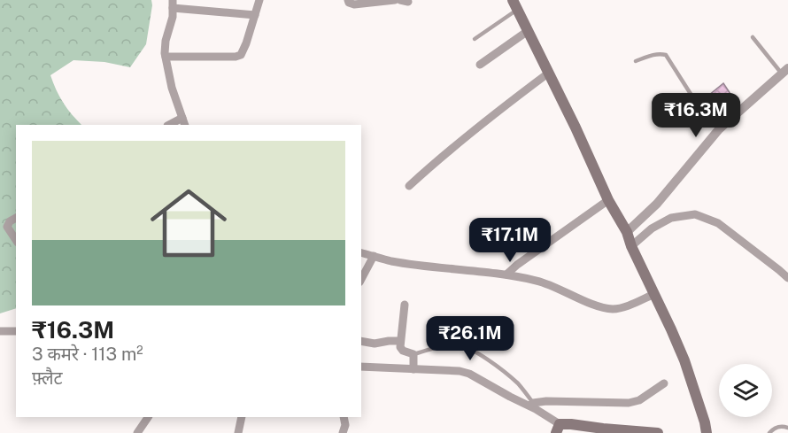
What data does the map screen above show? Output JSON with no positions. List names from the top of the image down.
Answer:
{
  "page": {
    "price": ["₹16.3M", "₹17.1M", "₹26.1M"],
    "list": [
      {
        "name": "₹16.3M",
        "note": "3 कमरे · 113 m² · फ़्लैट"
      }
    ]
  }
}
